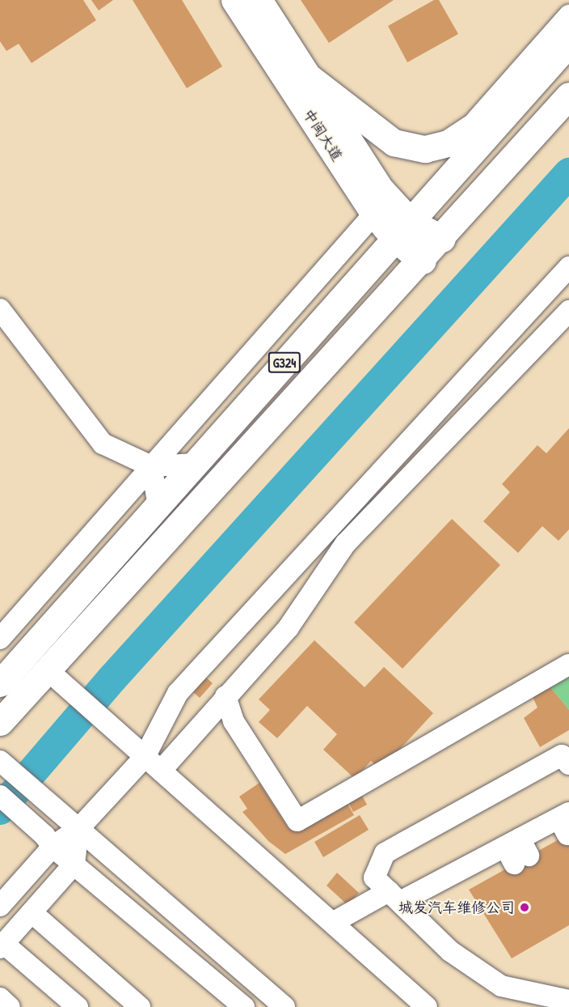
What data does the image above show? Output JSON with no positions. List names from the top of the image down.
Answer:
{
  "streets": {
    "main road": ["中闽大道", "G324"]
  },
  "crossings": [
    ["中闽大道", "G324"]
  ],
  "places": ["城发汽车维修公司"]
}
